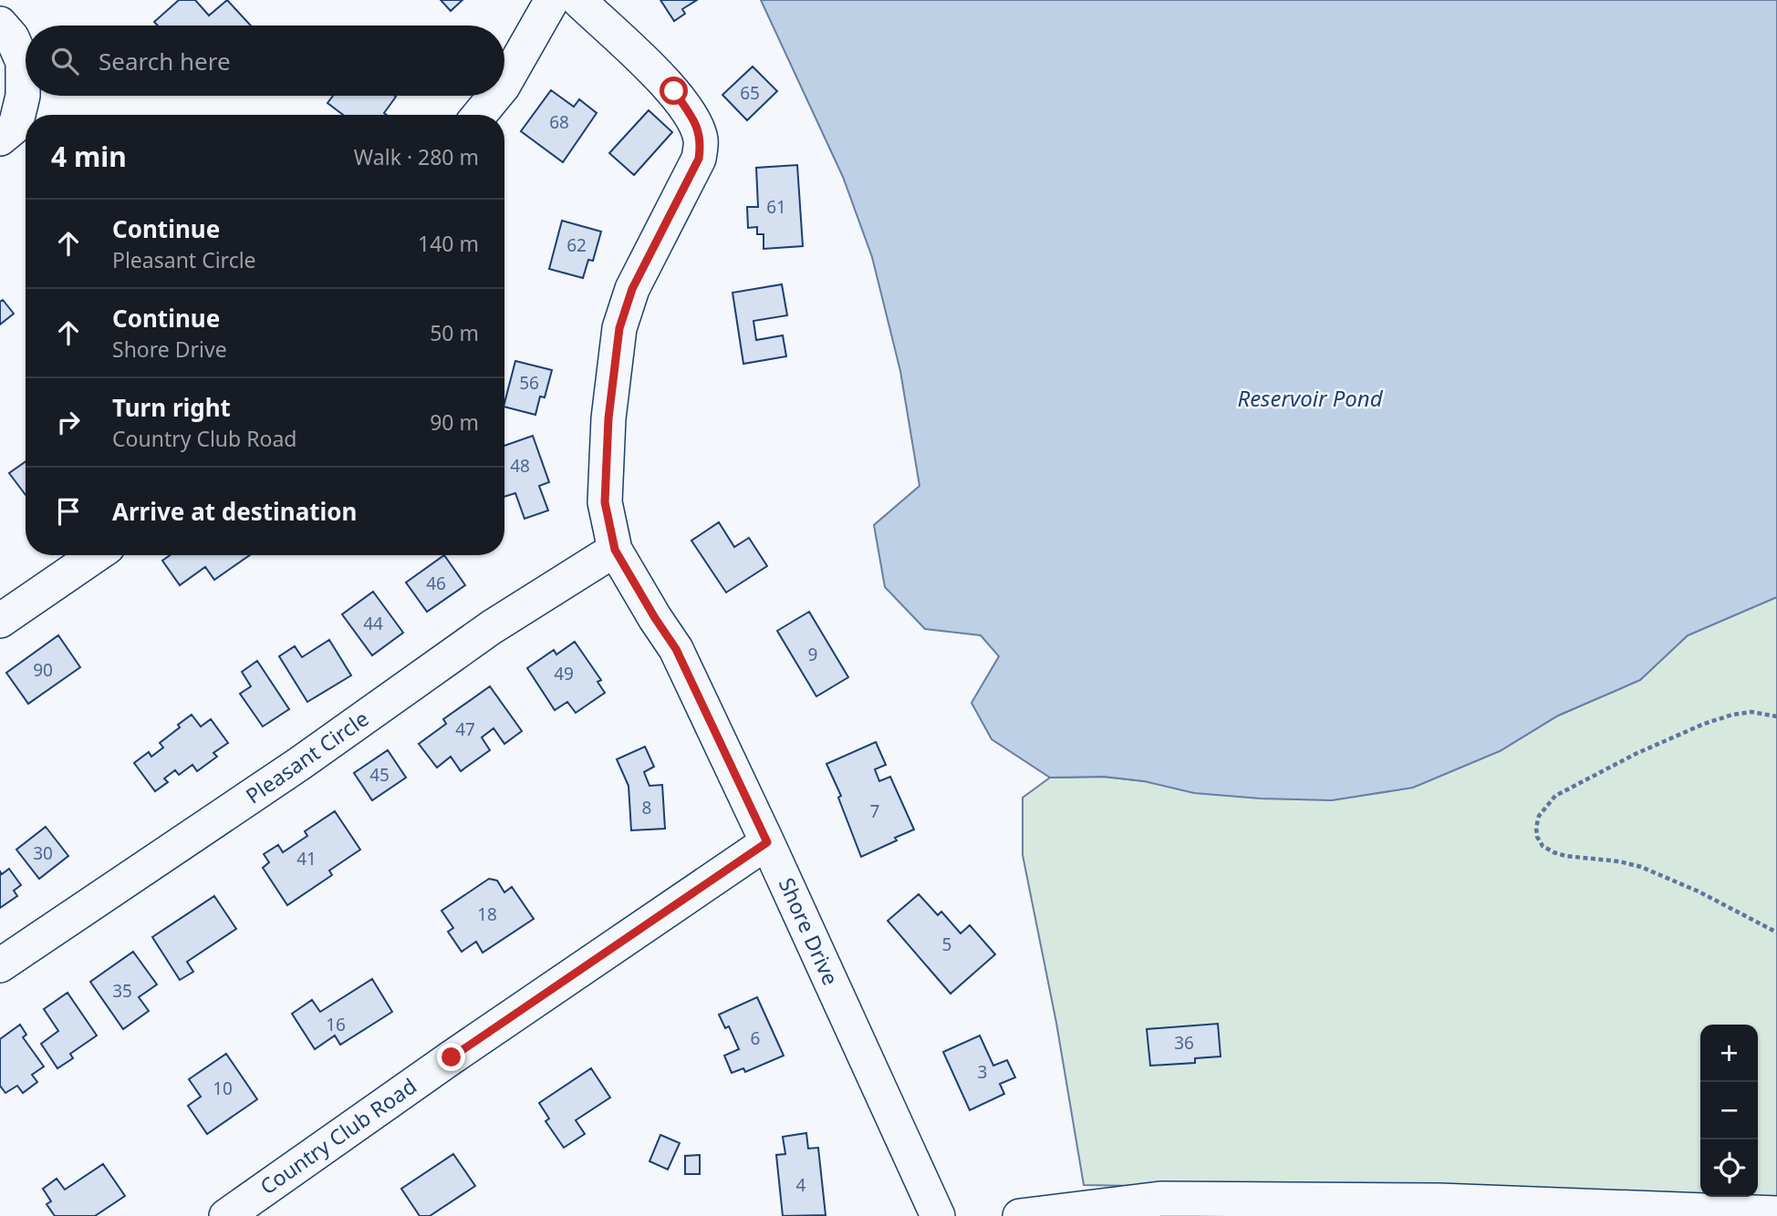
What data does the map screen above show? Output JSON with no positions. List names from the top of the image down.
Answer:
{
  "streets": {
    "street": ["Pleasant Circle", "Shore Drive", "Country Club Road"]
  },
  "crossings": [
    ["Pleasant Circle", "Shore Drive"],
    ["Shore Drive", "Country Club Road"]
  ],
  "water": ["Reservoir Pond"],
  "house_numbers": [
    "65",
    "68",
    "61",
    "62",
    "56",
    "48",
    "46",
    "44",
    "9",
    "90",
    "49",
    "47",
    "45",
    "8",
    "7",
    "30",
    "41",
    "18",
    "5",
    "35",
    "16",
    "6",
    "36",
    "3",
    "10",
    "4"
  ],
  "page": {
    "search": "Search here",
    "heading": ["4 min", "Walk · 280 m"],
    "list": [
      ["Continue", "Pleasant Circle", "140 m"],
      ["Continue", "Shore Drive", "50 m"],
      ["Turn right", "Country Club Road", "90 m"],
      "Arrive at destination"
    ],
    "map_buttons": ["+", "−"]
  }
}
